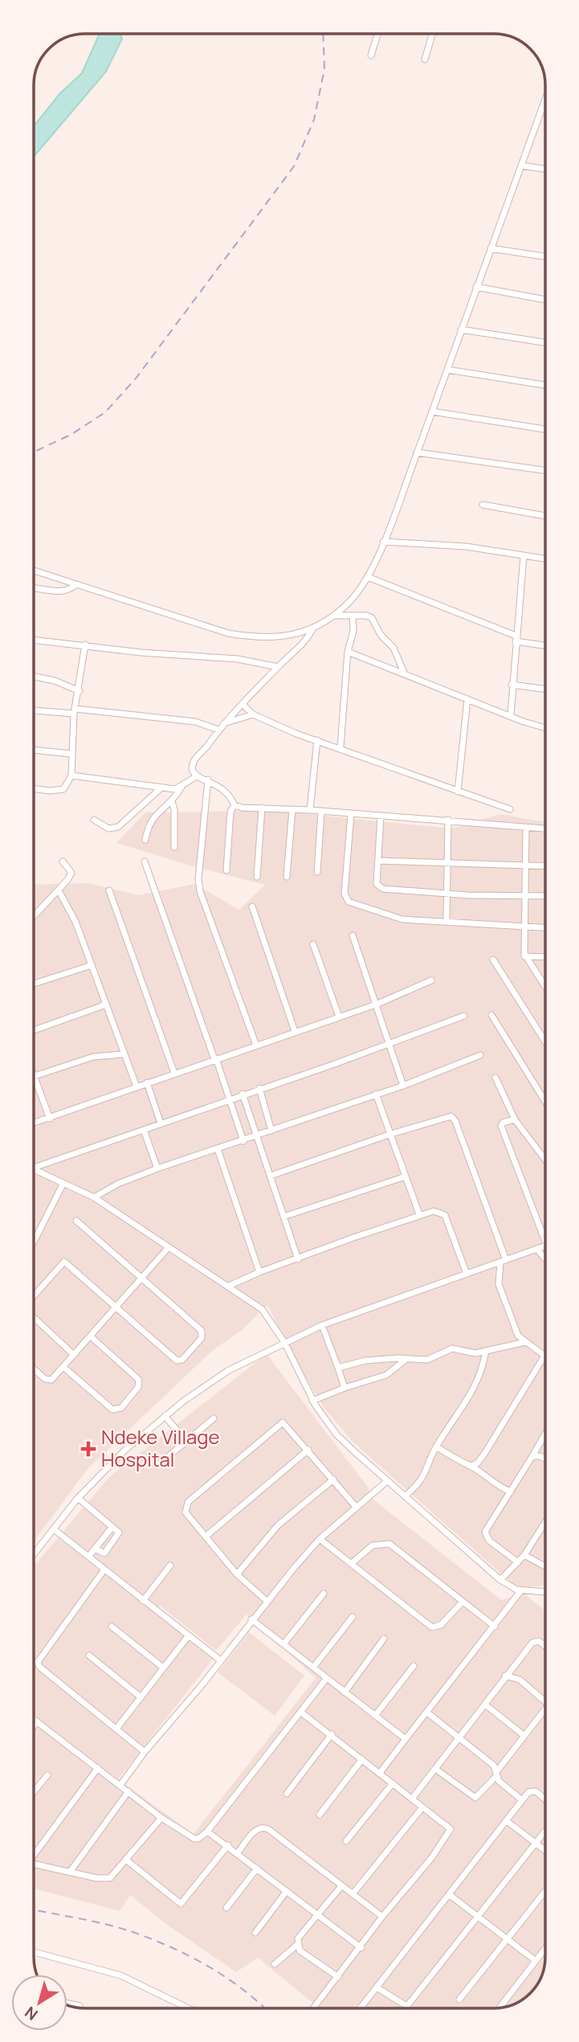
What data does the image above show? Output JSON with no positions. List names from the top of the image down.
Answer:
{
  "places": {
    "health": ["Ndeke Village Hospital"]
  },
  "north": "bottom left"
}
